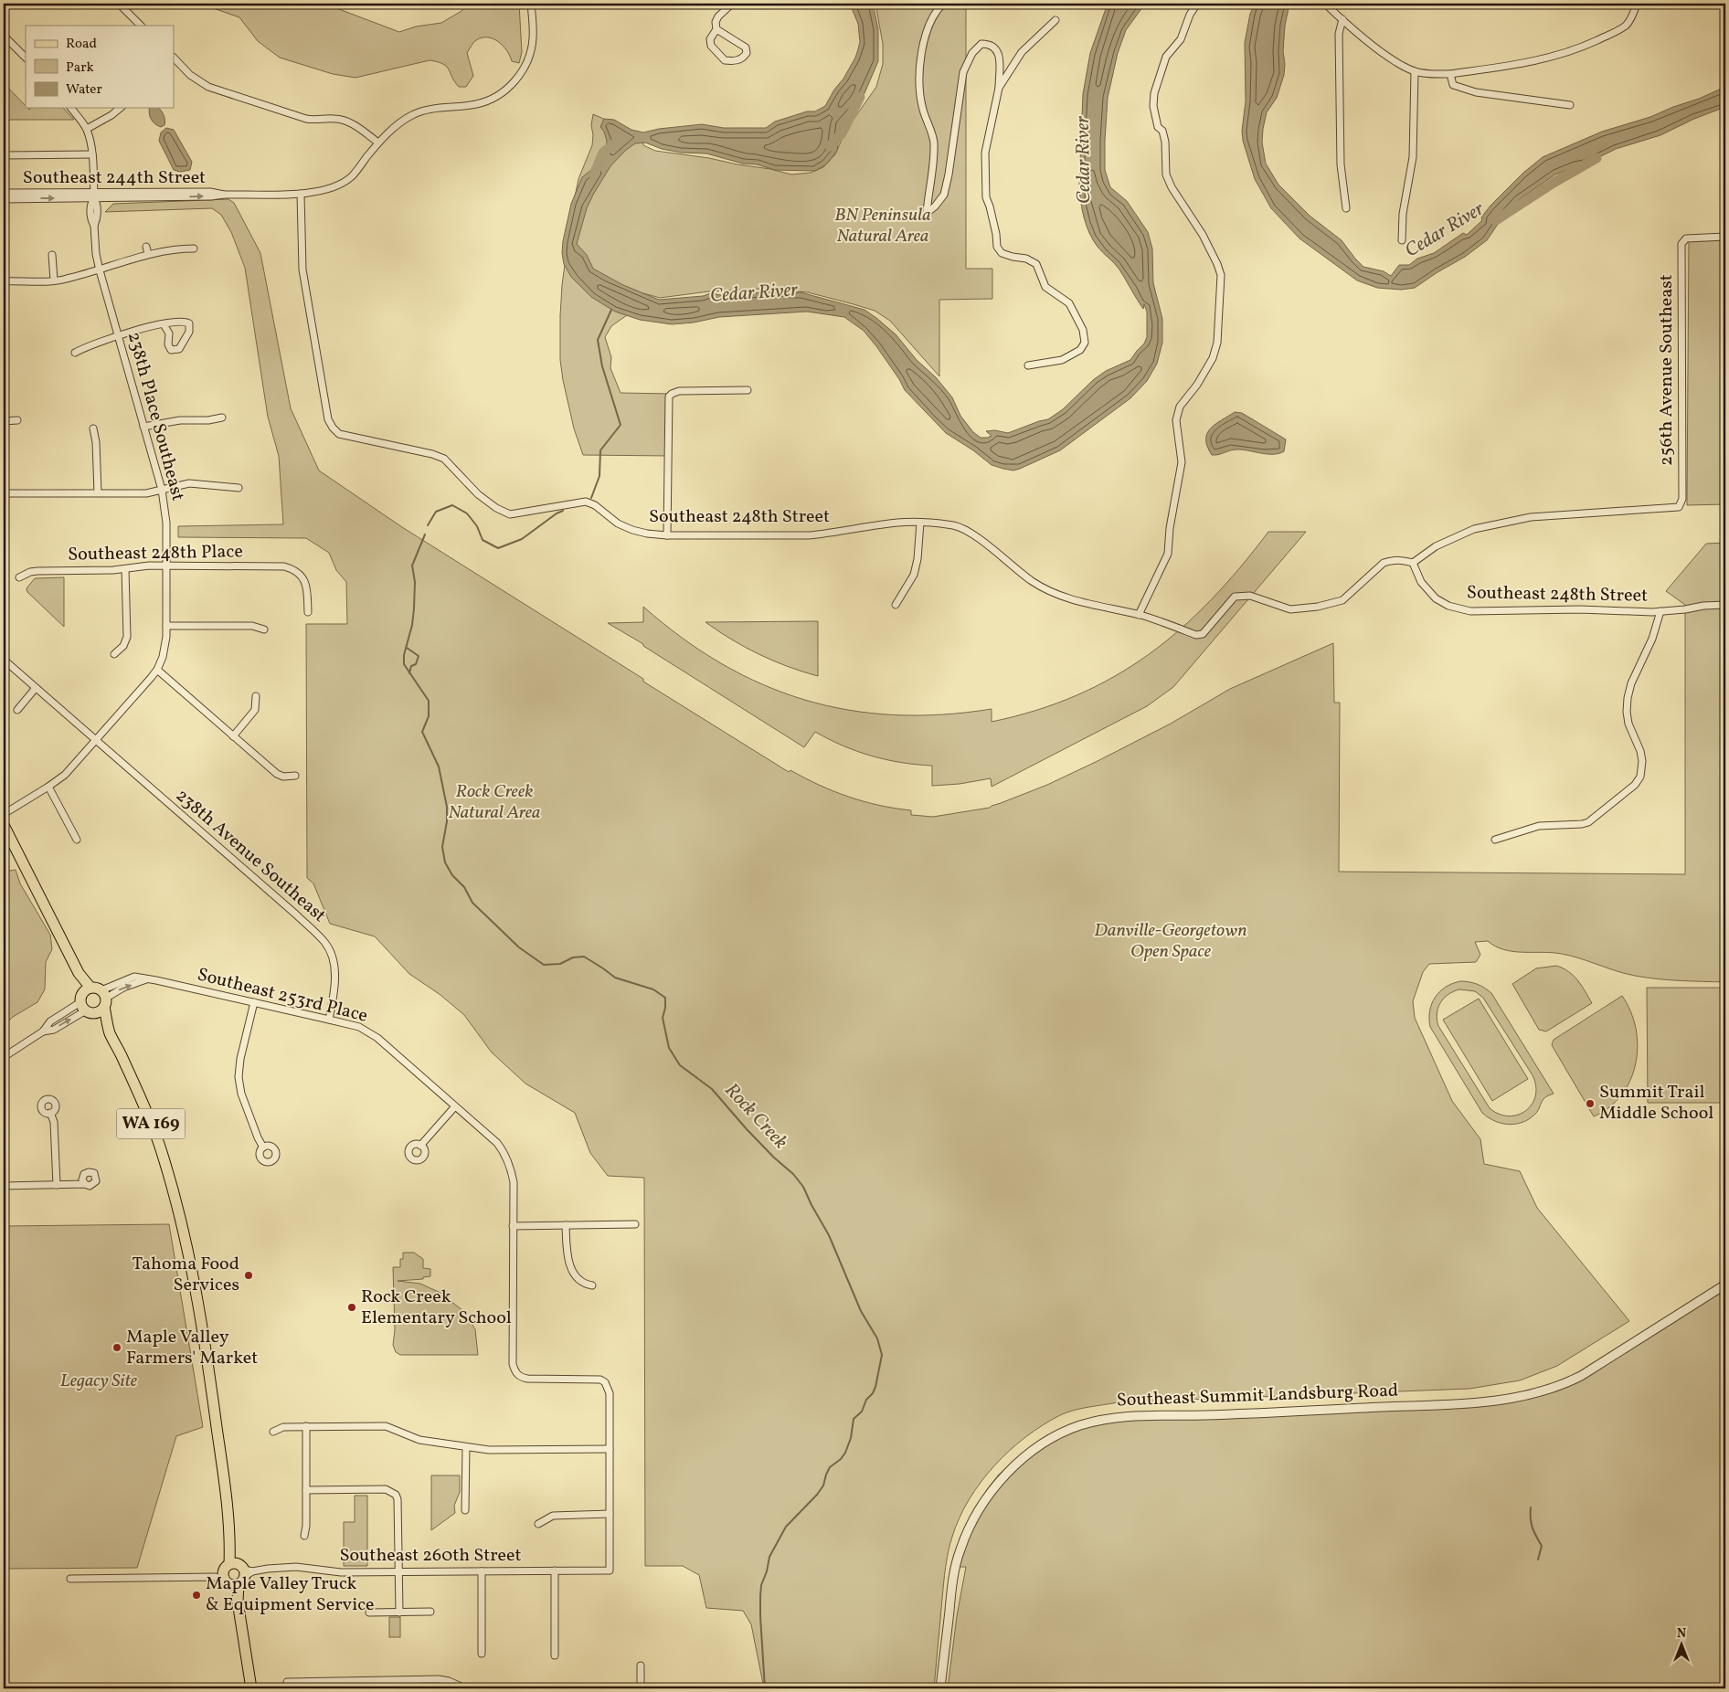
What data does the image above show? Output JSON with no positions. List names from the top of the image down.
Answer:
{
  "streets": {
    "main road": ["WA 169"],
    "street": [
      "Southeast 244th Street",
      "256th Avenue Southeast",
      "238th Place Southeast",
      "Southeast 248th Street",
      "Southeast 248th Place",
      "238th Avenue Southeast",
      "Southeast 253rd Place",
      "Southeast Summit Landsburg Road",
      "Southeast 260th Street"
    ]
  },
  "crossings": [
    ["Southeast 244th Street", "238th Place Southeast"],
    ["Southeast 244th Street", "Southeast 248th Street"],
    ["256th Avenue Southeast", "Southeast 248th Street"],
    ["238th Place Southeast", "Southeast 248th Place"],
    ["238th Avenue Southeast", "Southeast 253rd Place"],
    ["Southeast 253rd Place", "WA 169"],
    ["WA 169", "Southeast 260th Street"]
  ],
  "water": ["Cedar River", "Rock Creek"],
  "parks": [
    "BN Peninsula Natural Area",
    "Rock Creek Natural Area",
    "Danville-Georgetown Open Space",
    "Legacy Site"
  ],
  "places": [
    "Summit Trail Middle School",
    "Tahoma Food Services",
    "Rock Creek Elementary School",
    "Maple Valley Farmers' Market",
    "Maple Valley Truck & Equipment Service"
  ],
  "legend": ["Road", "Park", "Water"],
  "north": "top"
}
